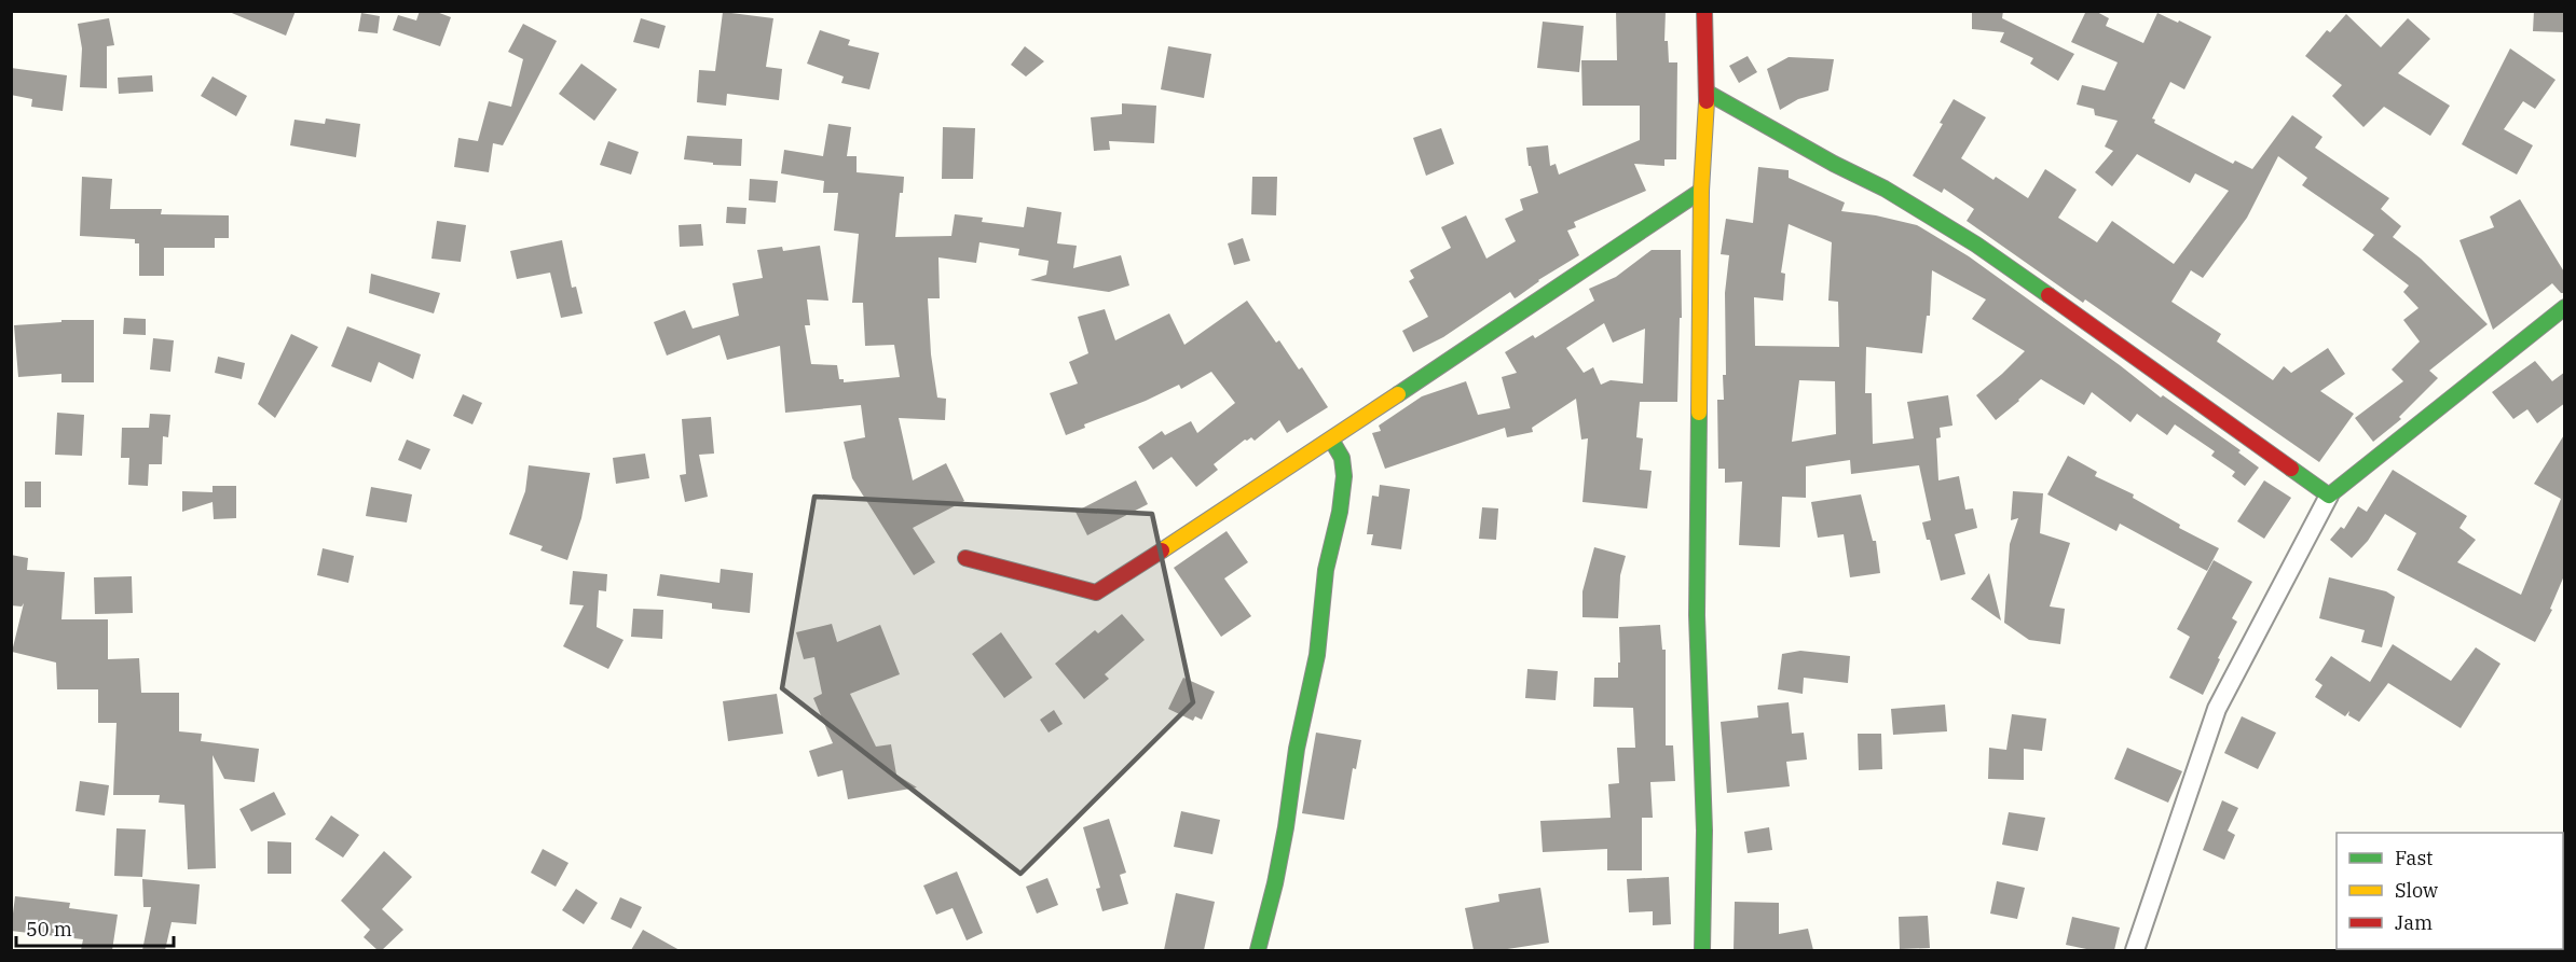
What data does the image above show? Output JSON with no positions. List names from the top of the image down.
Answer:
{
  "legend": ["Fast", "Slow", "Jam"],
  "scale_bar": "50 m"
}
